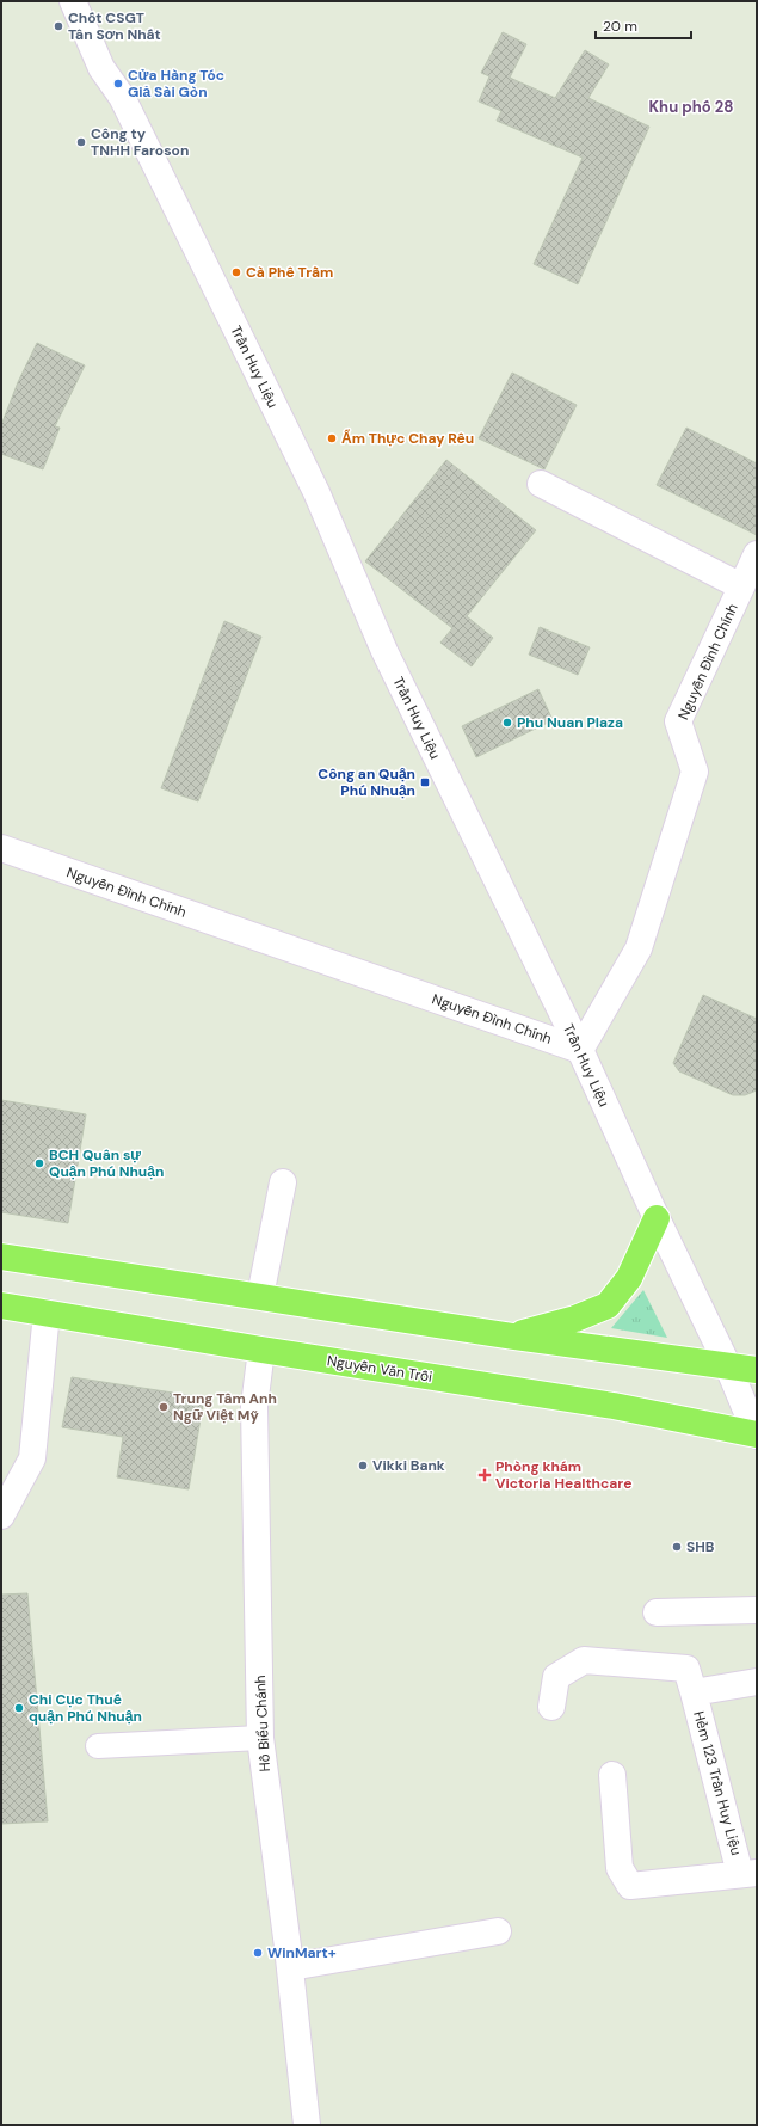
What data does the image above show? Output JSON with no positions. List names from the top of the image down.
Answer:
{
  "streets": {
    "main road": ["Nguyễn Văn Trỗi"],
    "street": [
      "Trần Huy Liệu",
      "Nguyễn Đình Chính",
      "Hồ Biểu Chánh",
      "Hẻm 123 Trần Huy Liệu"
    ]
  },
  "crossings": [
    ["Trần Huy Liệu", "Nguyễn Đình Chính"],
    ["Trần Huy Liệu", "Nguyễn Văn Trỗi"],
    ["Nguyễn Văn Trỗi", "Hồ Biểu Chánh"]
  ],
  "districts": ["Khu phố 28"],
  "places": {
    "other": [
      "Chốt CSGT Tân Sơn Nhất",
      "Cửa Hàng Tóc Giả Sài Gòn",
      "Công ty TNHH Faroson",
      "Cà Phê Trầm",
      "Ẩm Thực Chay Rêu",
      "Phu Nuan Plaza",
      "BCH Quân sự Quận Phú Nhuận",
      "Trung Tâm Anh Ngữ Việt Mỹ",
      "Vikki Bank",
      "SHB",
      "Chi Cục Thuế quận Phú Nhuận",
      "WinMart+"
    ],
    "transit": ["Công an Quận Phú Nhuận"],
    "health": ["Phòng khám Victoria Healthcare"]
  },
  "scale_bar": "20 m"
}
